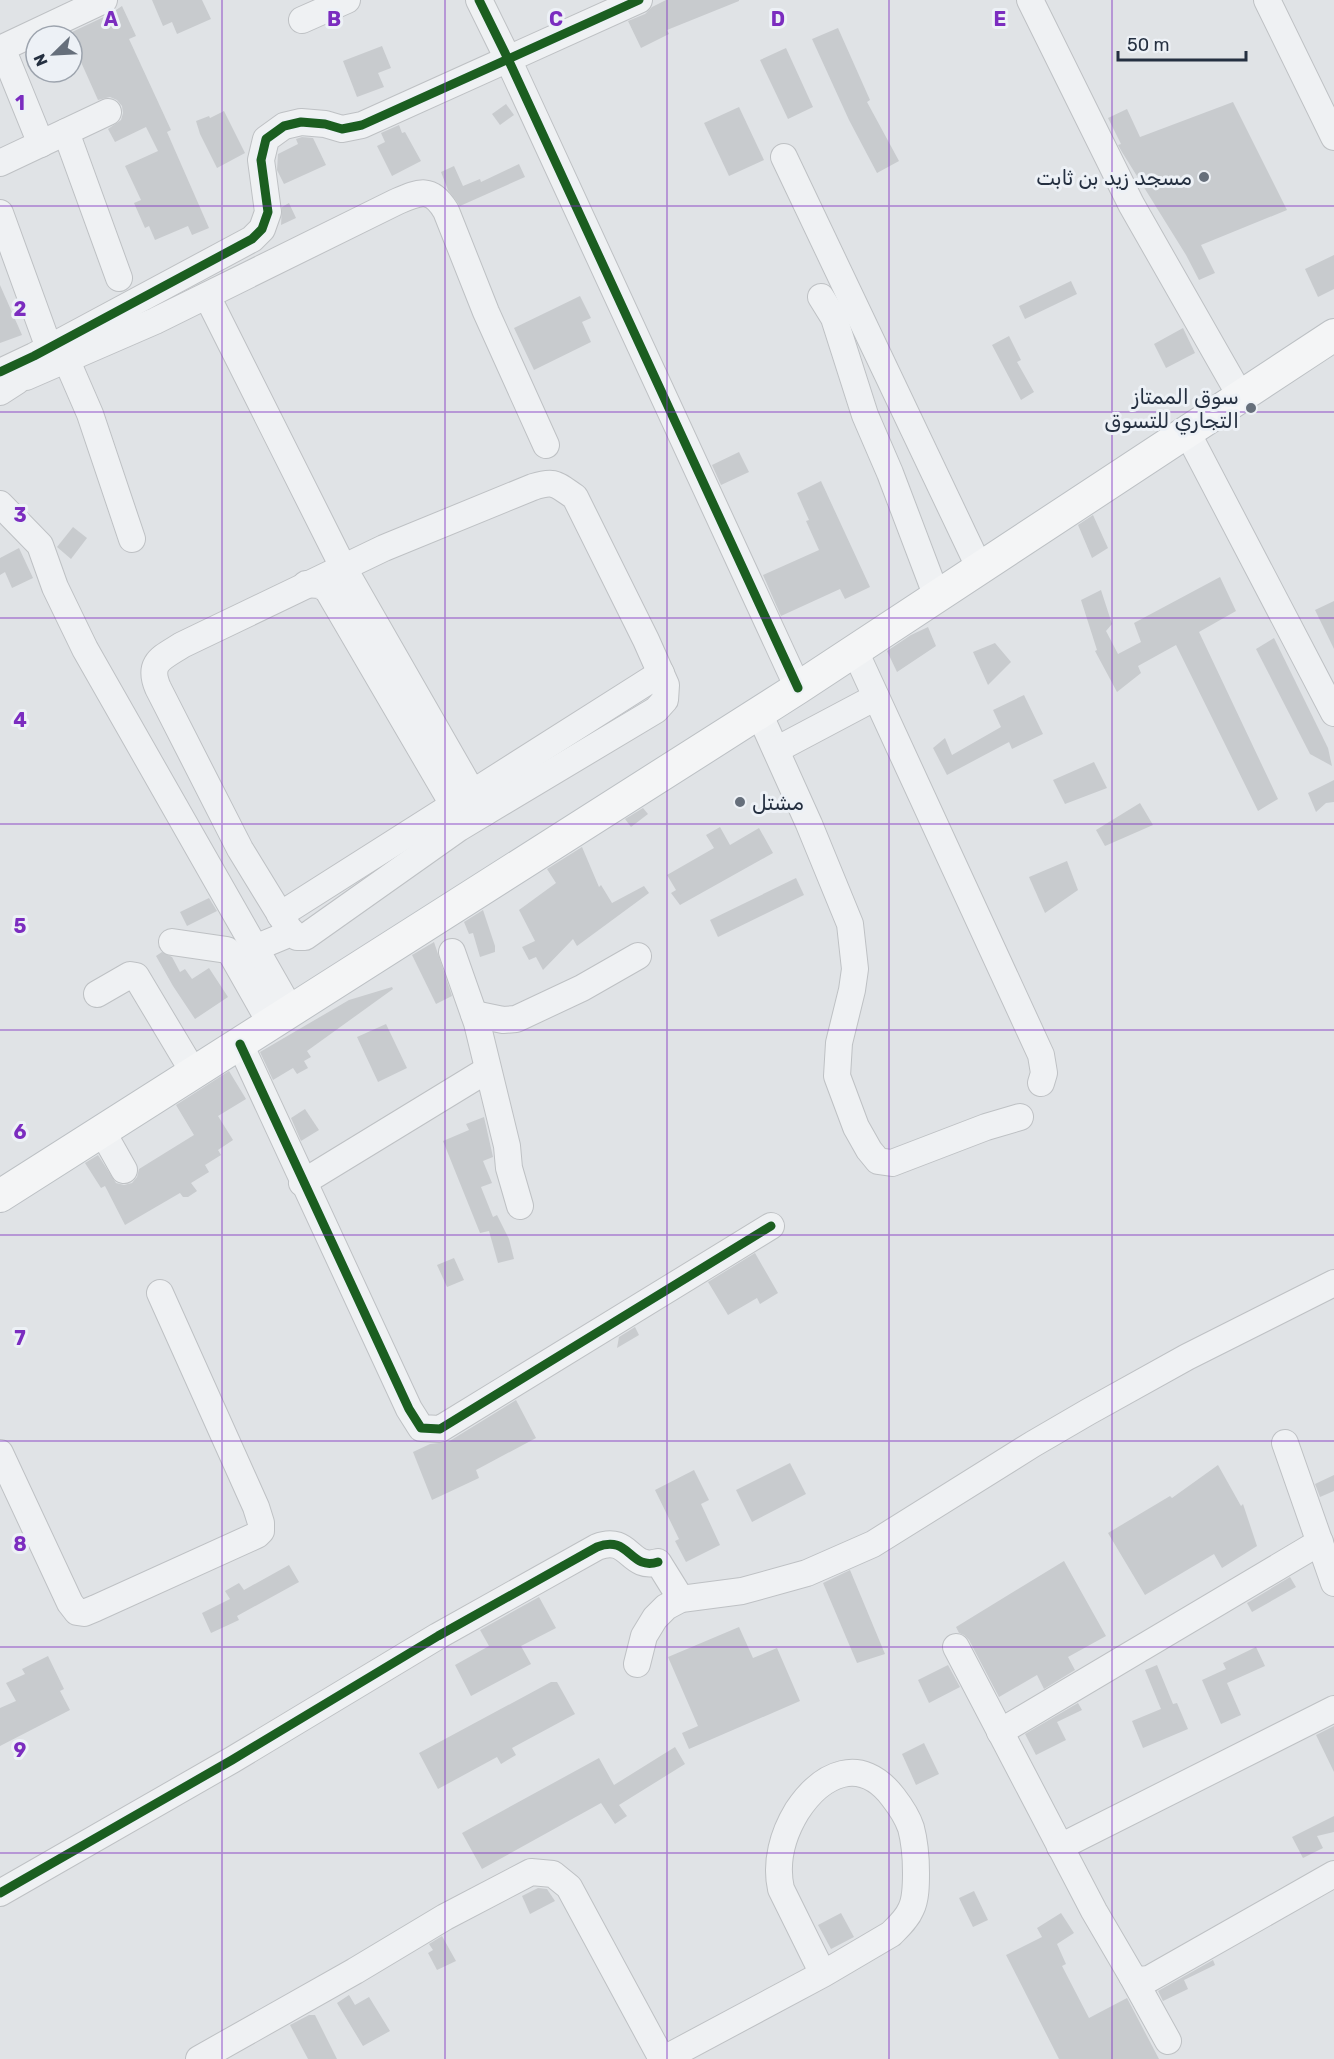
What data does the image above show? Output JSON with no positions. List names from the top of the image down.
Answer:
{
  "places": ["مسجد زيد بن ثابت", "سوق الممتاز التجاري للتسوق", "مشتل"],
  "scale_bar": "50 m",
  "north": "bottom left",
  "grid": {
    "columns": [
      "A",
      "B",
      "C",
      "D",
      "E"
    ],
    "rows": [
      "1",
      "2",
      "3",
      "4",
      "5",
      "6",
      "7",
      "8",
      "9"
    ]
  }
}
